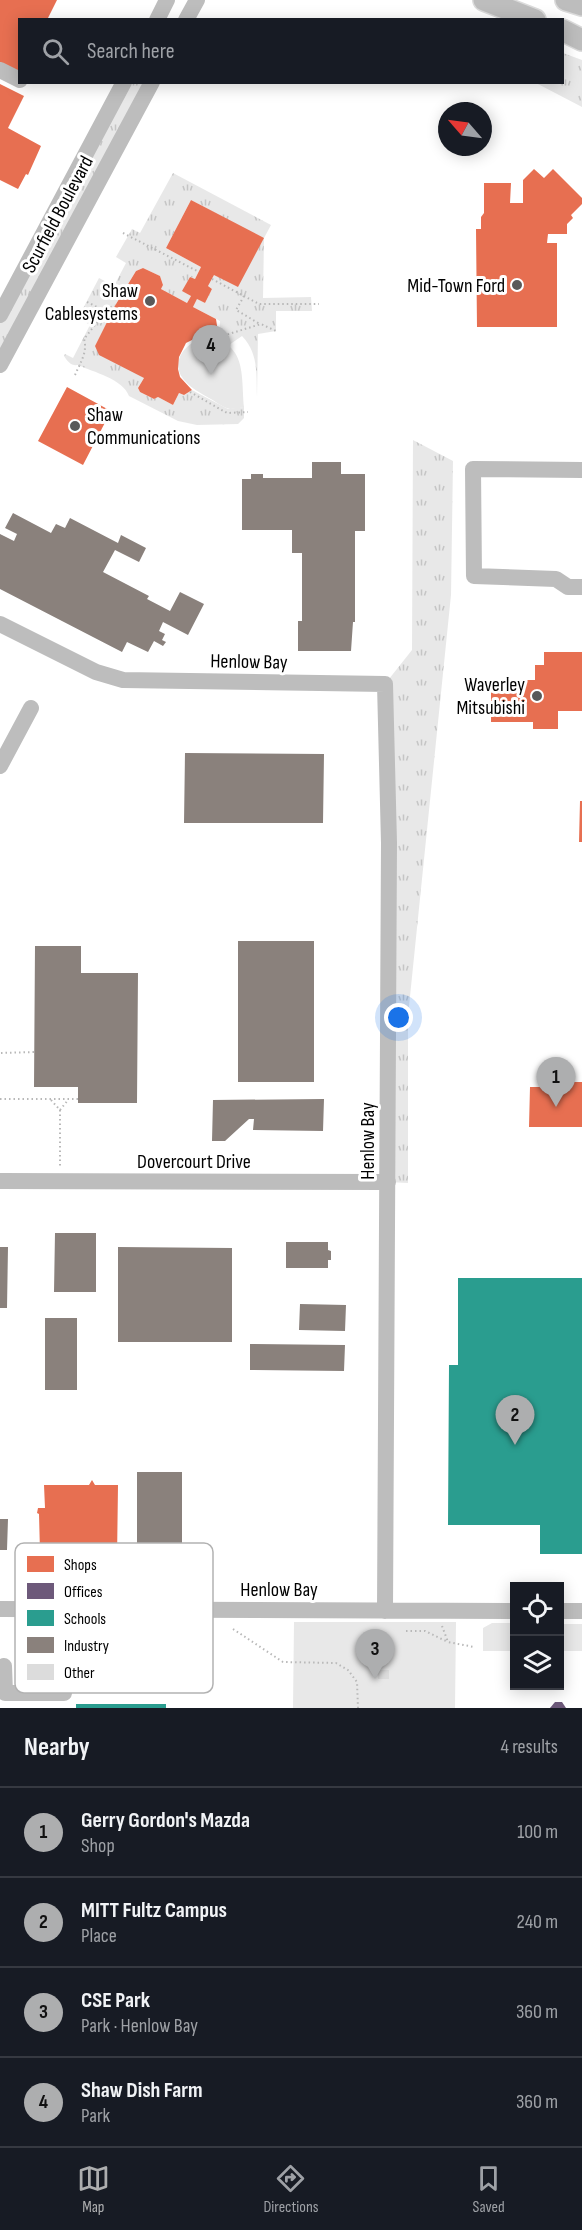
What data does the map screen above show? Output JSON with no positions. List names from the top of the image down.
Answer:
{
  "streets": {
    "street": ["Scurfield Boulevard", "Henlow Bay", "Dovercourt Drive"]
  },
  "crossings": [
    ["Henlow Bay", "Dovercourt Drive"]
  ],
  "places": [
    "Mid-Town Ford",
    "Shaw Cablesystems",
    "Shaw Communications",
    "Waverley Mitsubishi"
  ],
  "legend": [
    "Shops",
    "Offices",
    "Schools",
    "Industry",
    "Other"
  ],
  "north": "top left",
  "page": {
    "search": "Search here",
    "pins": [
      "4",
      "1",
      "2",
      "3"
    ],
    "heading": ["Nearby", "4 results"],
    "list": [
      {
        "mark": "1",
        "name": "Gerry Gordon's Mazda",
        "note": "Shop",
        "value": "100 m"
      },
      {
        "mark": "2",
        "name": "MITT Fultz Campus",
        "note": "Place",
        "value": "240 m"
      },
      {
        "mark": "3",
        "name": "CSE Park",
        "note": "Park · Henlow Bay",
        "value": "360 m"
      },
      {
        "mark": "4",
        "name": "Shaw Dish Farm",
        "note": "Park",
        "value": "360 m"
      }
    ],
    "nav": ["Map", "Directions", "Saved"]
  }
}
